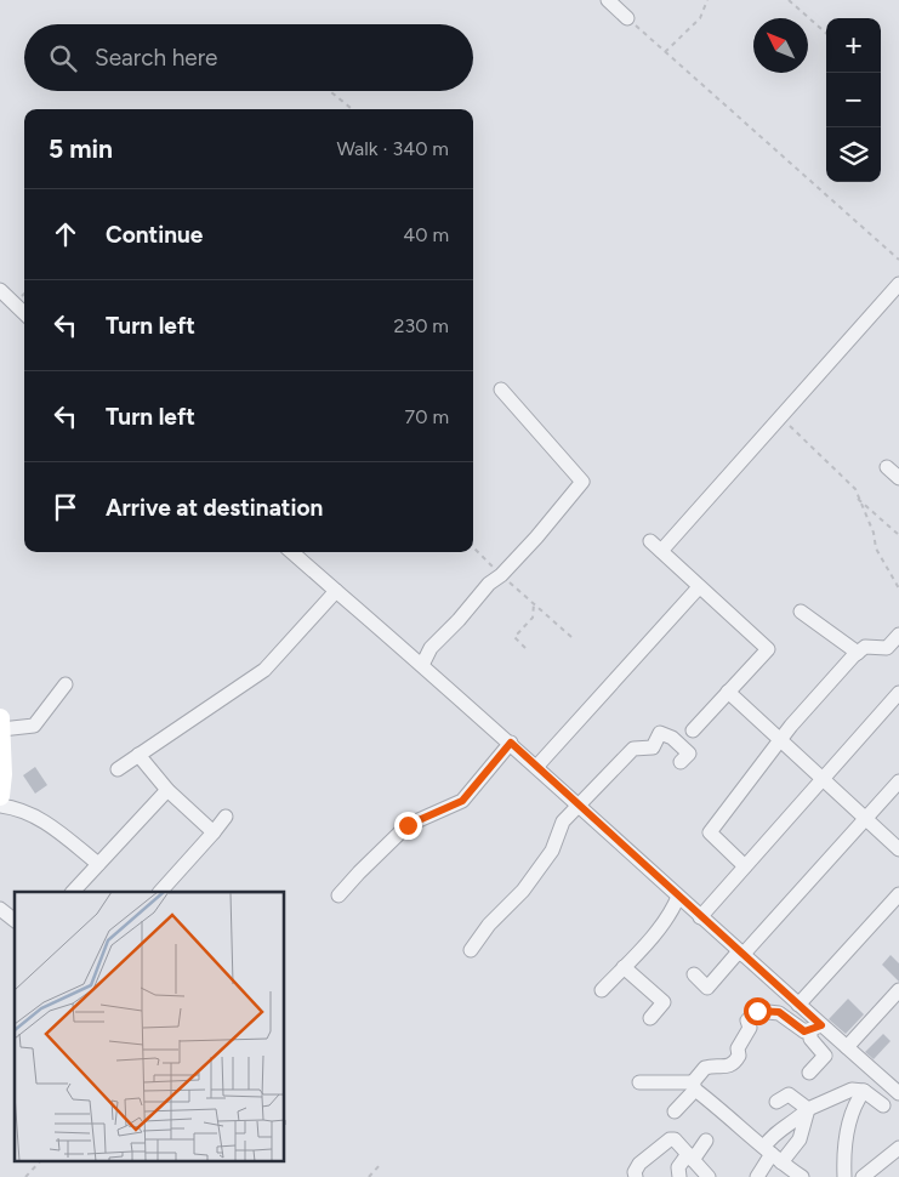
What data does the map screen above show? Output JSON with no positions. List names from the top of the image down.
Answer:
{
  "north": "top left",
  "page": {
    "map_buttons": ["+", "−"],
    "search": "Search here",
    "heading": ["5 min", "Walk · 340 m"],
    "list": [
      ["Continue", "40 m"],
      ["Turn left", "230 m"],
      ["Turn left", "70 m"],
      "Arrive at destination"
    ]
  }
}
